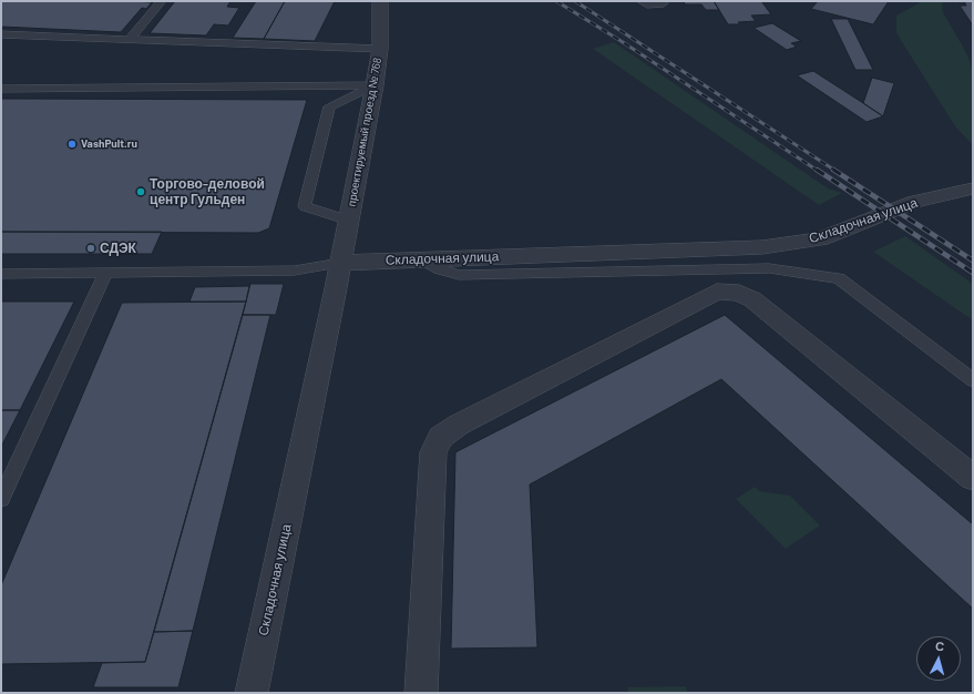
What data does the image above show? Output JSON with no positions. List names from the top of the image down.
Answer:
{
  "streets": {
    "street": ["проектируемый проезд № 768", "Складочная улица"]
  },
  "crossings": [
    ["проектируемый проезд № 768", "Складочная улица"]
  ],
  "places": ["VashPult.ru", "Торгово-деловой центр Гульден", "СДЭК"],
  "north": "top"
}
